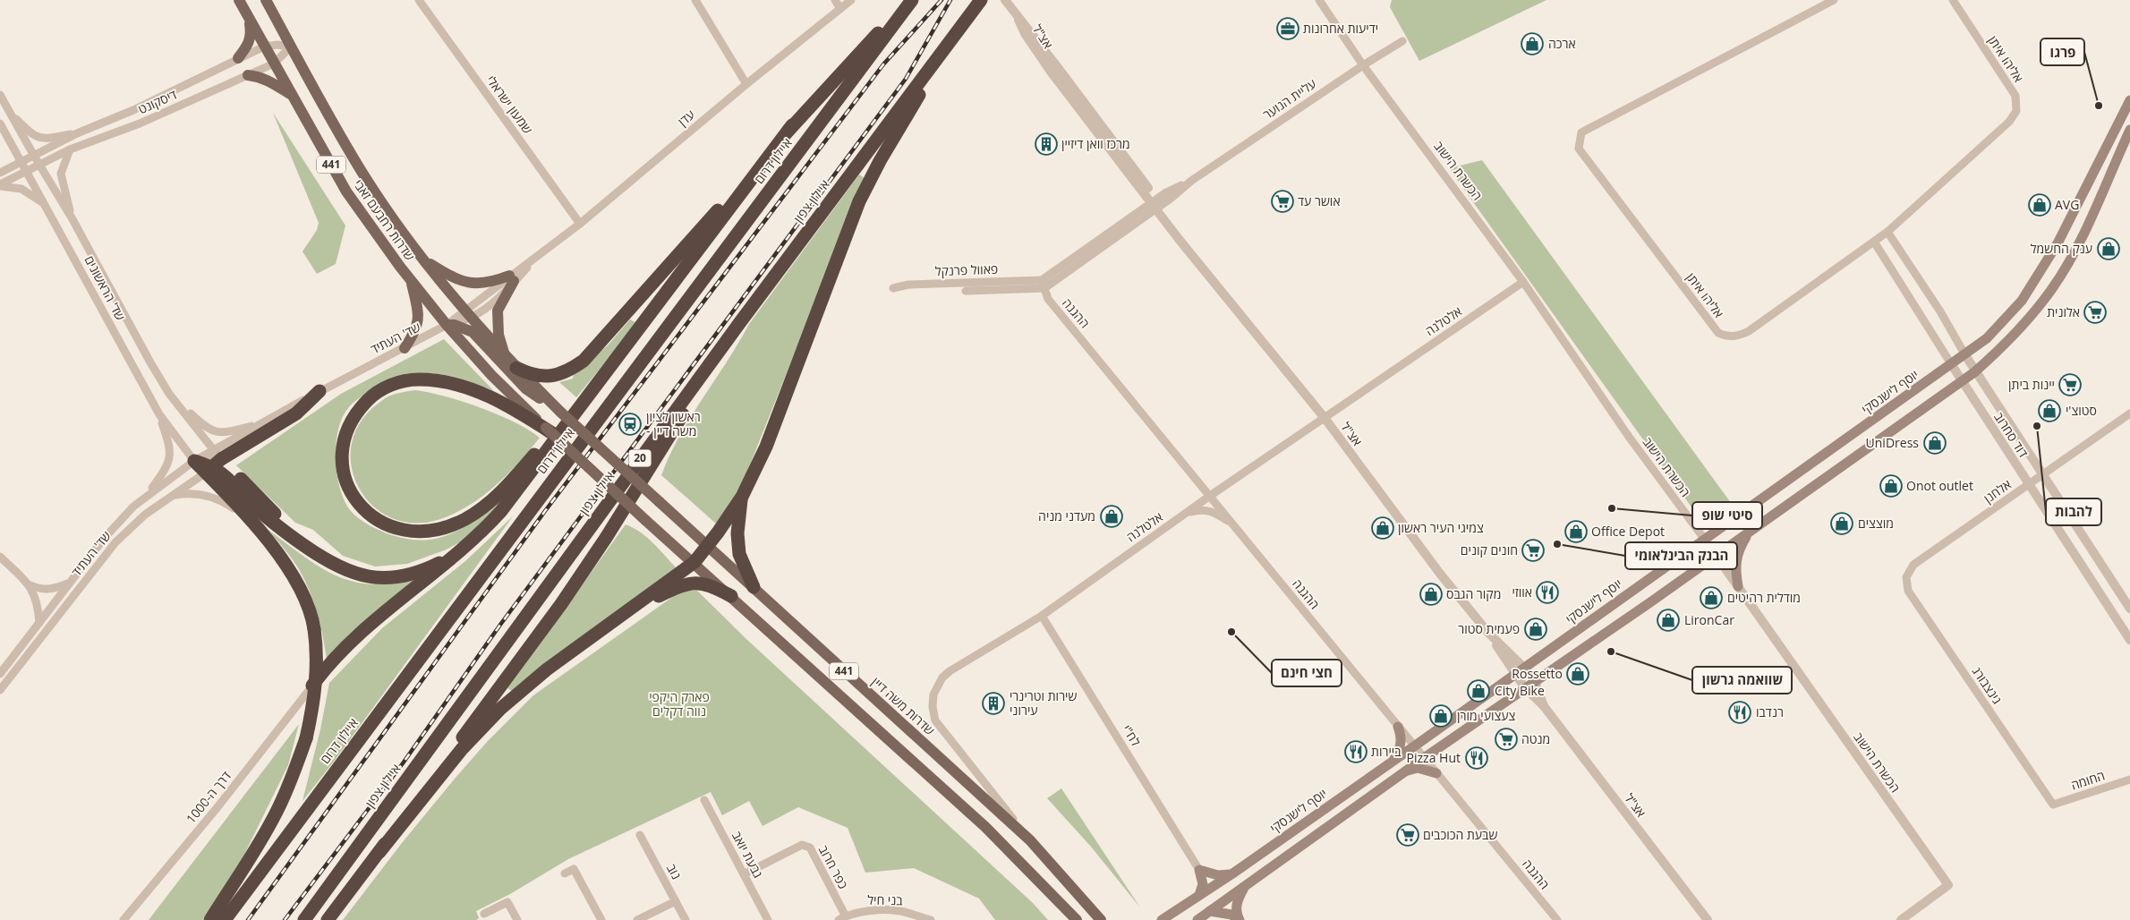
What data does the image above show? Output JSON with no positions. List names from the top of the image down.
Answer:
{
  "streets": {
    "highway": ["איילון דרום", "איילון צפון", "20"],
    "main road": [
      "441",
      "שדרות רחבעם זאבי",
      "יוסף לישנסקי",
      "שדרות משה דיין"
    ],
    "street": [
      "אצ\"ל",
      "אליהו איתן",
      "עליית הנוער",
      "דיסקונט",
      "שמעון ישראלי",
      "עדן",
      "הכשרת הישוב",
      "פאוול פרנקל",
      "שד' הראשונים",
      "ההגנה",
      "אלטלנה",
      "שד' העתיד",
      "דוד סחרוב",
      "אלחנן",
      "גינצבורג",
      "לח\"י",
      "החומה",
      "דרך ה-1000",
      "גבעת יואב",
      "כפר חרוב",
      "נוב",
      "בני חיל"
    ]
  },
  "crossings": [
    ["אצ\"ל", "עליית הנוער"],
    ["אצ\"ל", "אלטלנה"],
    ["אצ\"ל", "יוסף לישנסקי"],
    ["אליהו איתן", "דוד סחרוב"],
    ["עליית הנוער", "הכשרת הישוב"],
    ["עליית הנוער", "פאוול פרנקל"],
    ["עליית הנוער", "ההגנה"],
    ["דיסקונט", "שדרות רחבעם זאבי"],
    ["דיסקונט", "שד' הראשונים"],
    ["שמעון ישראלי", "עדן"],
    ["עדן", "441"],
    ["עדן", "שדרות רחבעם זאבי"],
    ["עדן", "שד' העתיד"],
    ["441", "שדרות רחבעם זאבי"],
    ["441", "שד' העתיד"],
    ["441", "שדרות משה דיין"],
    ["הכשרת הישוב", "אלטלנה"],
    ["הכשרת הישוב", "יוסף לישנסקי"],
    ["שדרות רחבעם זאבי", "שד' העתיד"],
    ["שדרות רחבעם זאבי", "שדרות משה דיין"],
    ["פאוול פרנקל", "ההגנה"],
    ["שד' הראשונים", "שד' העתיד"],
    ["ההגנה", "אלטלנה"],
    ["ההגנה", "יוסף לישנסקי"],
    ["אלטלנה", "שדרות משה דיין"],
    ["אלטלנה", "לח\"י"],
    ["יוסף לישנסקי", "דוד סחרוב"],
    ["דוד סחרוב", "אלחנן"],
    ["אלחנן", "גינצבורג"],
    ["גינצבורג", "החומה"],
    ["גבעת יואב", "כפר חרוב"],
    ["כפר חרוב", "בני חיל"]
  ],
  "parks": ["פארק היקפי נווה דקלים"],
  "places": {
    "office": ["ידיעות אחרונות"],
    "shop": [
      "ארכה",
      "AVG",
      "ענק החשמל",
      "סטוצ'י",
      "UniDress",
      "Onot outlet",
      "מעדני מניה",
      "מוצצים",
      "צמיגי העיר ראשון",
      "Office Depot",
      "מקור הגבס",
      "מודלית רהיטים",
      "LironCar",
      "פעמית סטור",
      "Rossetto",
      "City Bike",
      "צעצועי מורן"
    ],
    "other": [
      "פרגו",
      "להבות",
      "סיטי שופ",
      "הבנק הבינלאומי",
      "חצי חינם",
      "שוואמה גרשון"
    ],
    "building": ["מרכז וואן דיזיין", "שירות וטרינרי עירוני"],
    "supermarket": [
      "אושר עד",
      "אלונית",
      "יינות ביתן",
      "חונים קונים",
      "מנטה",
      "שבעת הכוכבים"
    ],
    "station": ["ראשון לציון - משה דיין"],
    "restaurant": [
      "אווזי",
      "רנדבו",
      "ביירות",
      "Pizza Hut"
    ]
  }
}
